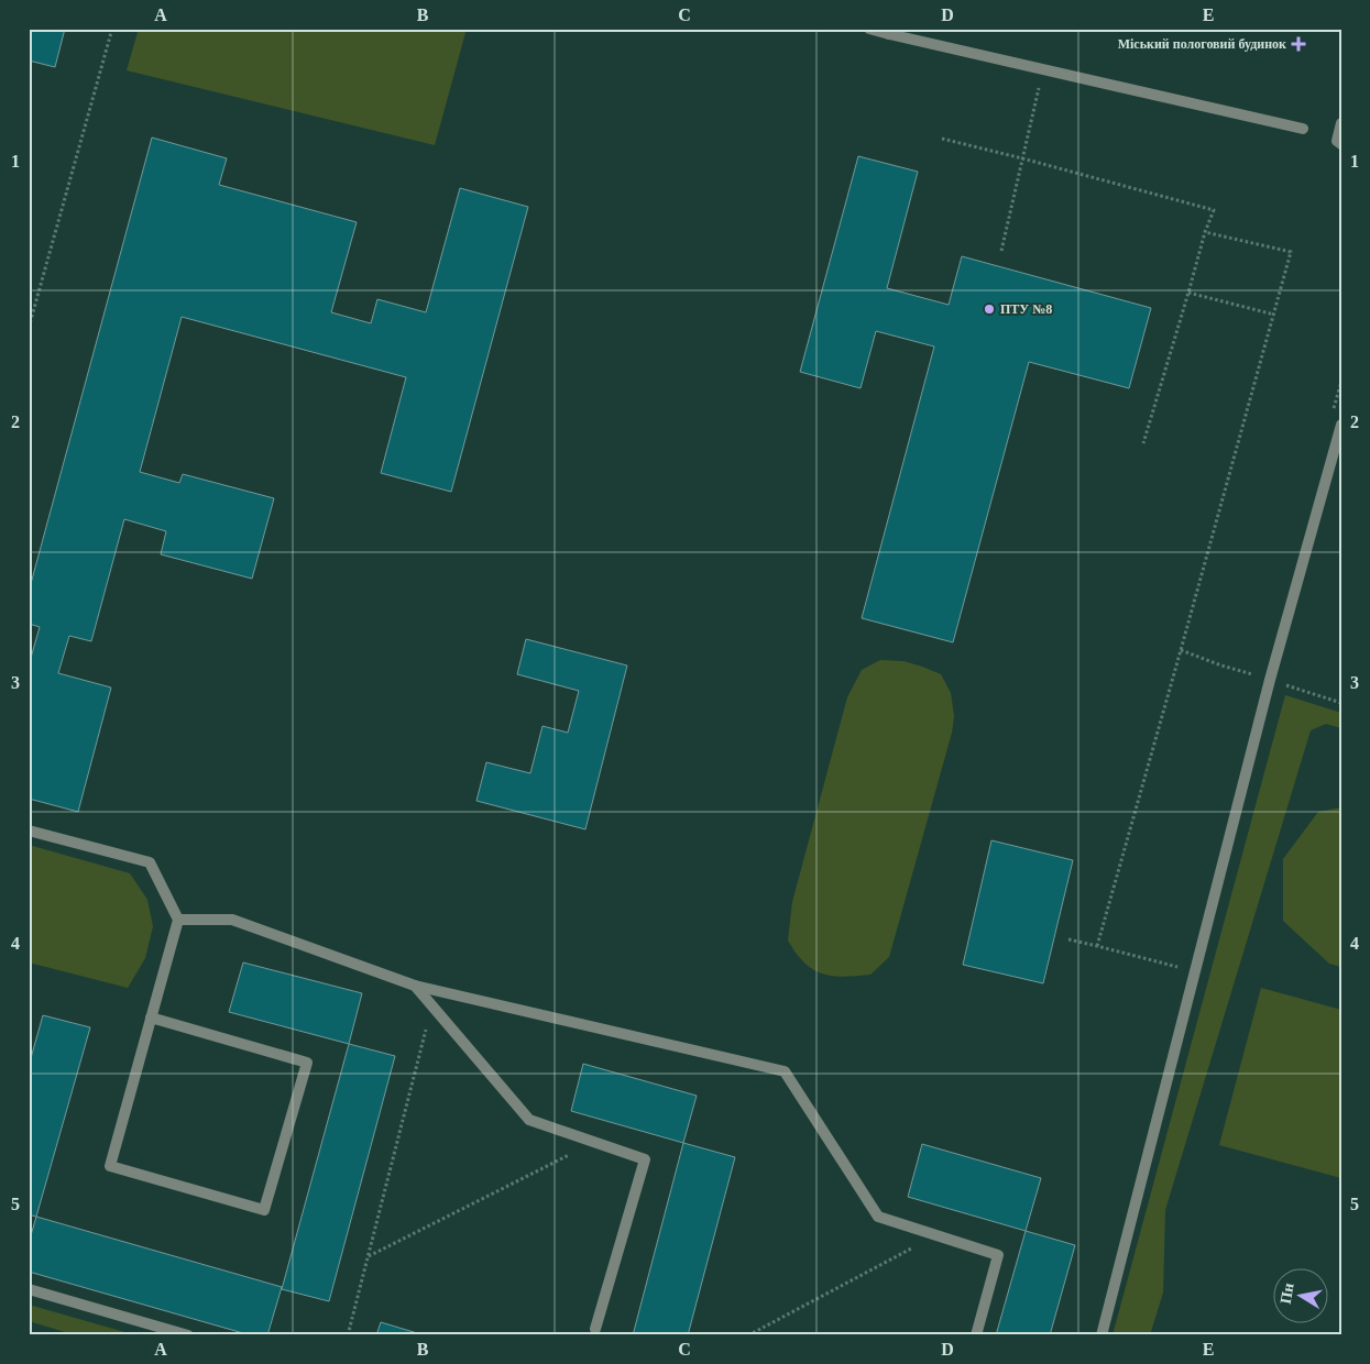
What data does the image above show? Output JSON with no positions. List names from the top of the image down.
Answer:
{
  "places": {
    "health": ["Міський пологовий будинок"],
    "other": ["ПТУ №8"]
  },
  "north": "left",
  "grid": {
    "columns": [
      "A",
      "B",
      "C",
      "D",
      "E"
    ],
    "rows": [
      "1",
      "2",
      "3",
      "4",
      "5"
    ]
  }
}
